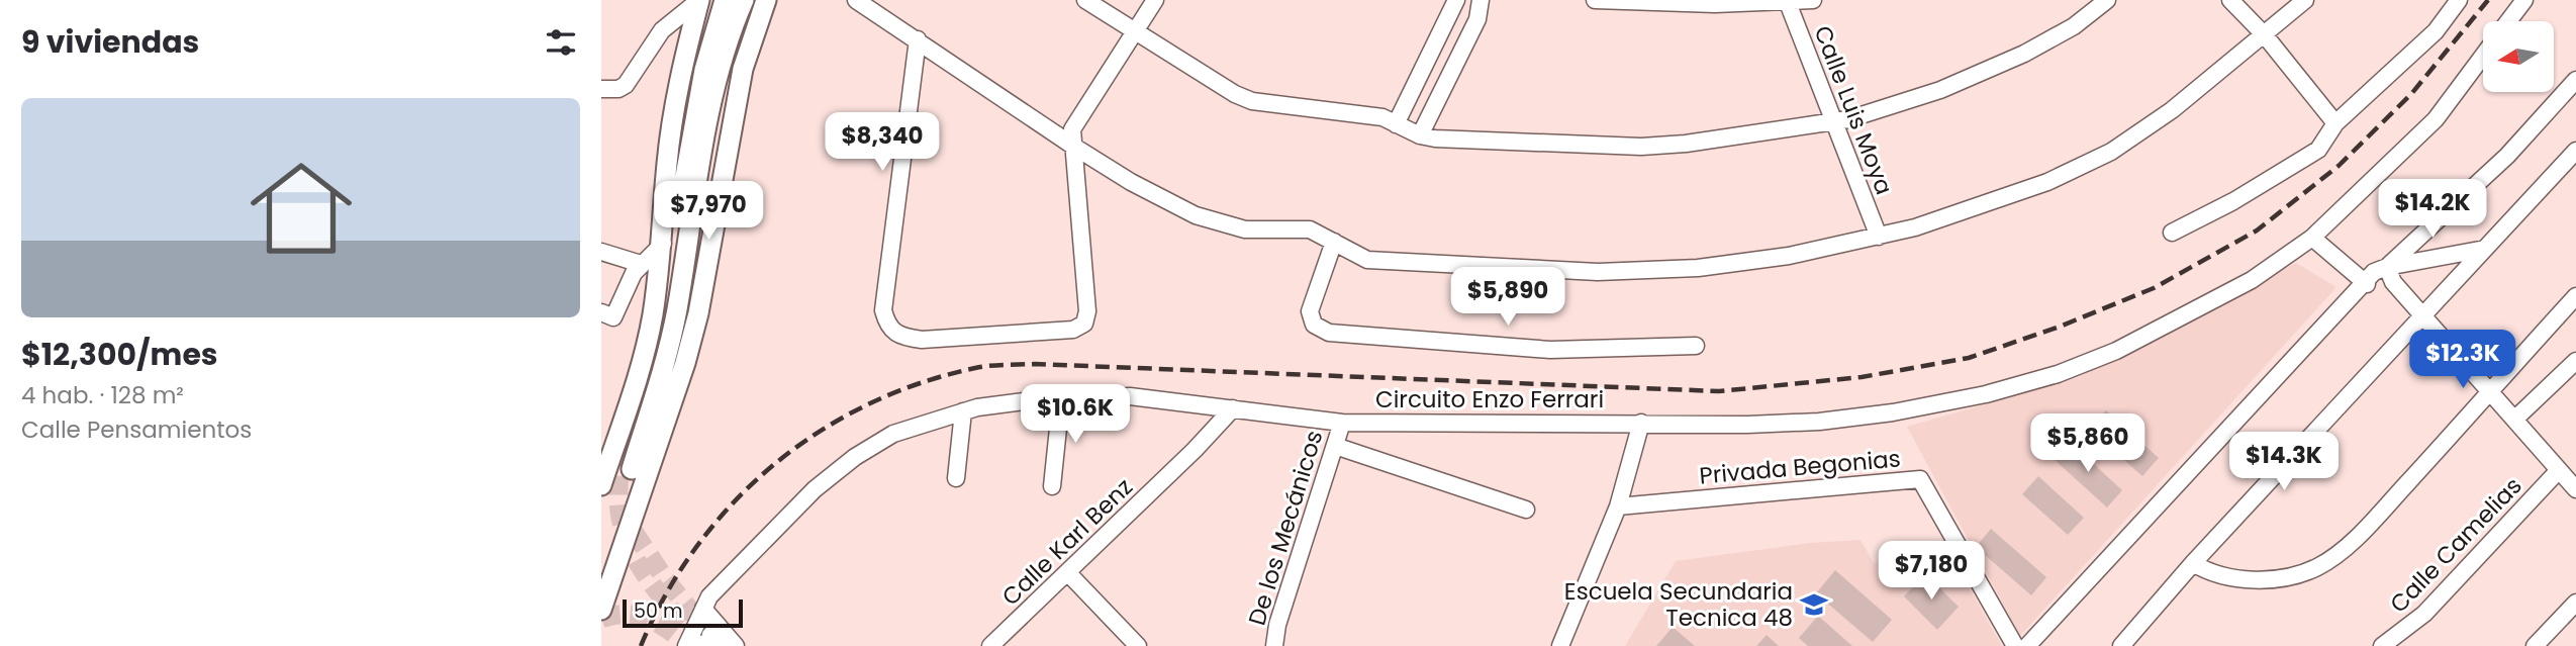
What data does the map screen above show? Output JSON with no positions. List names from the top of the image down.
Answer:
{
  "streets": {
    "street": [
      "Calle Luis Moya",
      "Circuito Enzo Ferrari",
      "Privada Begonias",
      "De los Mecánicos",
      "Calle Karl Benz",
      "Calle Camelias"
    ]
  },
  "crossings": [
    ["Circuito Enzo Ferrari", "De los Mecánicos"],
    ["Circuito Enzo Ferrari", "Calle Karl Benz"]
  ],
  "places": {
    "school or university": ["Escuela Secundaria Tecnica 48"]
  },
  "scale_bar": "50 m",
  "north": "left",
  "page": {
    "heading": "9 viviendas",
    "list": [
      {
        "name": "$12,300/mes",
        "note": "4 hab. · 128 m² · Calle Pensamientos"
      }
    ],
    "price": [
      "$8,340",
      "$14.2K",
      "$7,970",
      "$5,890",
      "$12.3K",
      "$10.6K",
      "$5,860",
      "$14.3K",
      "$7,180"
    ],
    "scale": "50 m"
  }
}
